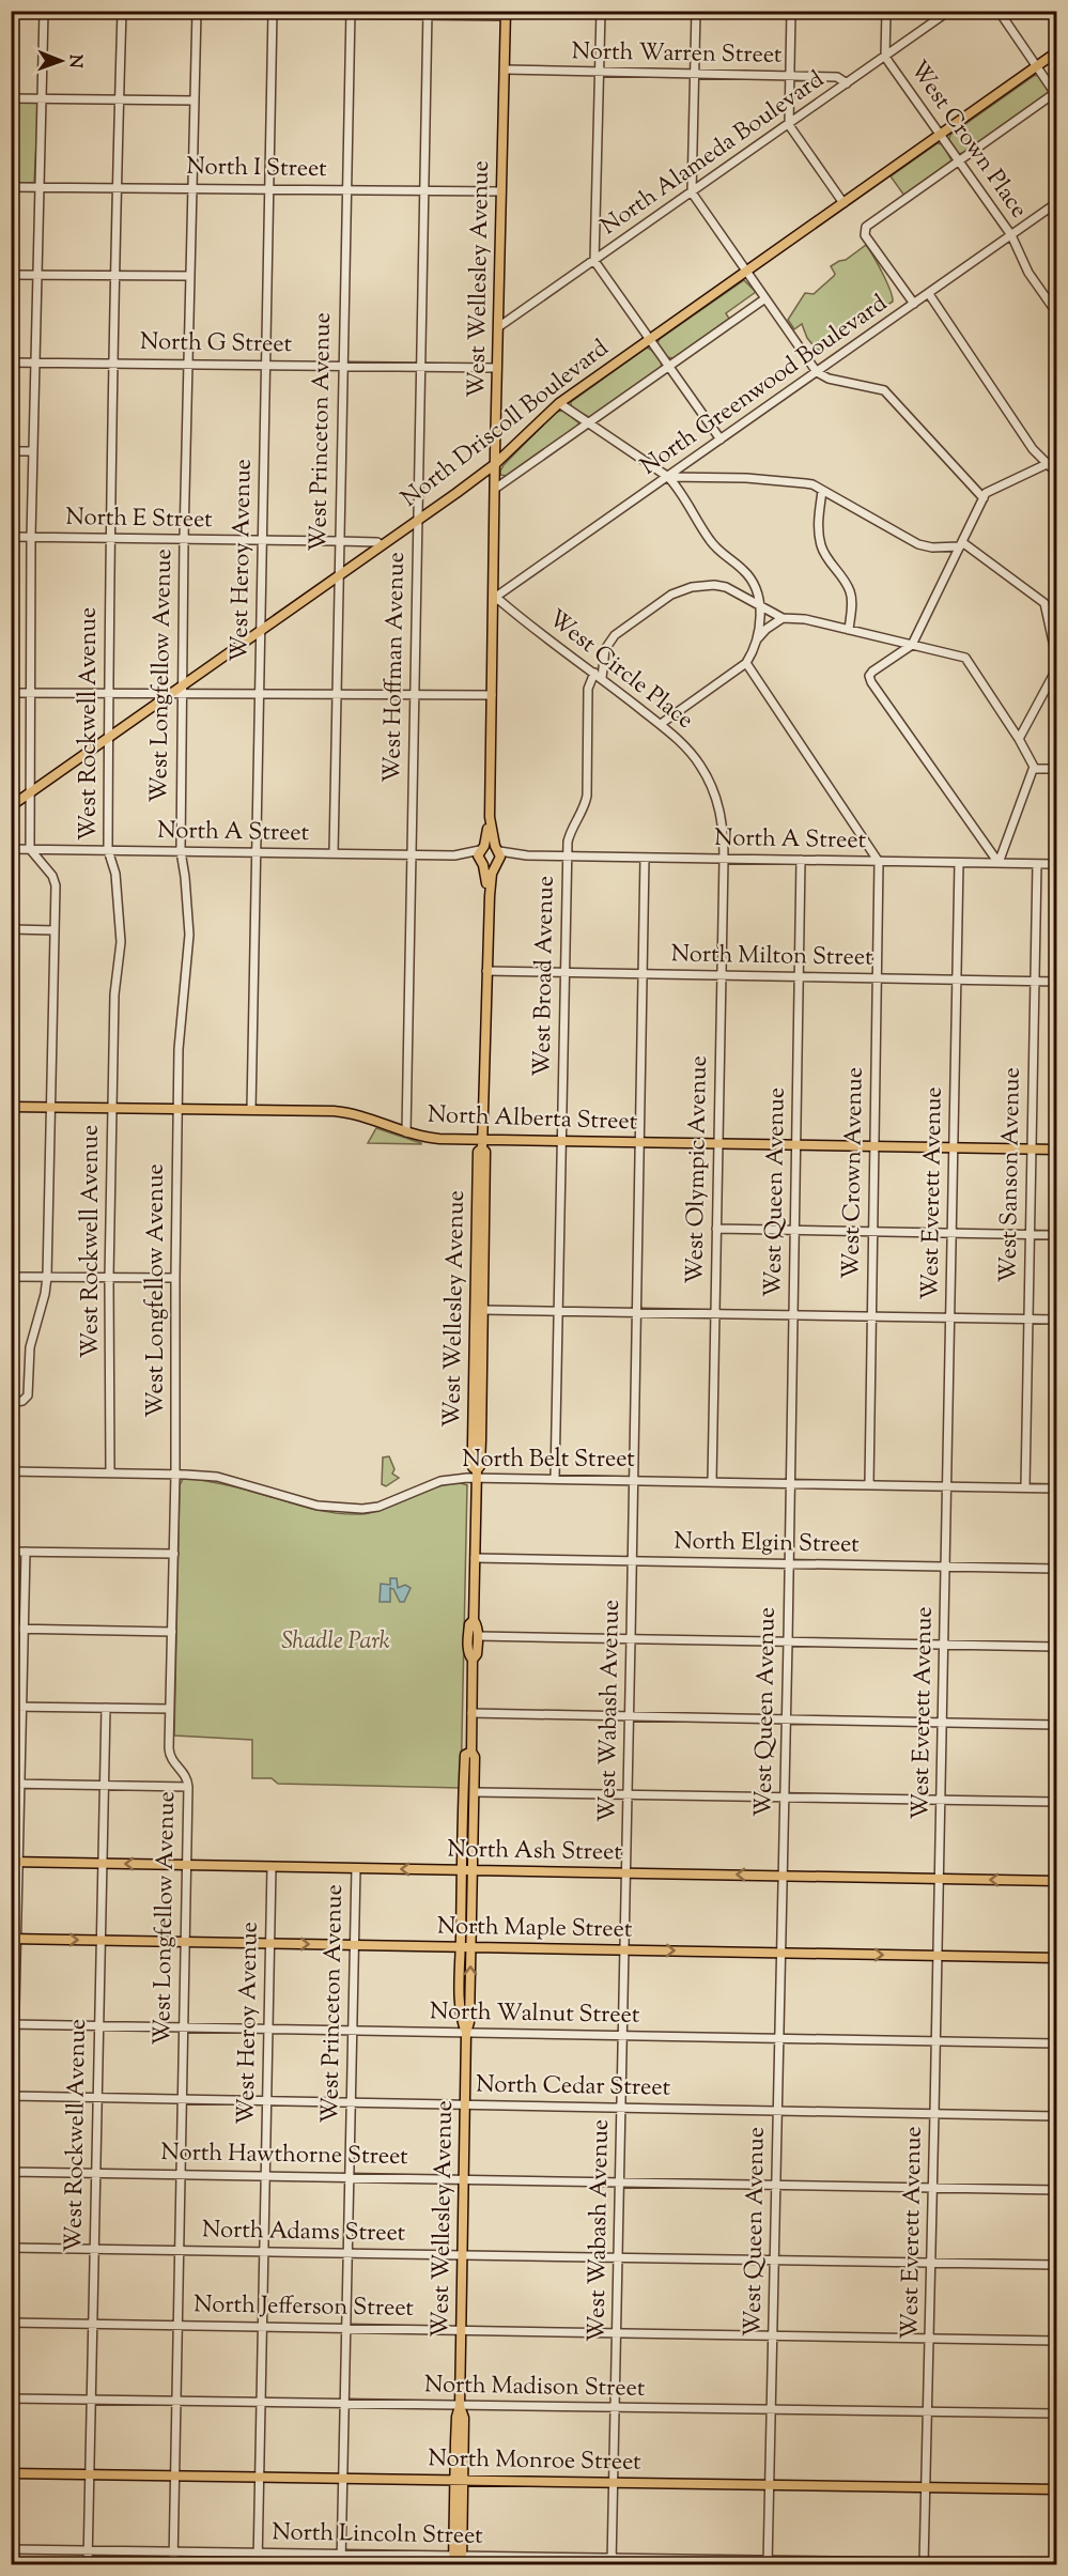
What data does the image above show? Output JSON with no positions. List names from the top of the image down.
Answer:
{
  "streets": {
    "main road": [
      "West Wellesley Avenue",
      "North Driscoll Boulevard",
      "North Alberta Street",
      "North Ash Street",
      "North Maple Street",
      "North Monroe Street"
    ],
    "street": [
      "North Warren Street",
      "West Crown Place",
      "North Alameda Boulevard",
      "North I Street",
      "North G Street",
      "North Greenwood Boulevard",
      "West Princeton Avenue",
      "North E Street",
      "West Heroy Avenue",
      "West Hoffman Avenue",
      "West Circle Place",
      "West Longfellow Avenue",
      "West Rockwell Avenue",
      "North A Street",
      "North Milton Street",
      "West Broad Avenue",
      "West Olympic Avenue",
      "West Crown Avenue",
      "West Sanson Avenue",
      "West Queen Avenue",
      "West Everett Avenue",
      "North Belt Street",
      "North Elgin Street",
      "West Wabash Avenue",
      "North Walnut Street",
      "North Cedar Street",
      "North Hawthorne Street",
      "North Adams Street",
      "North Jefferson Street",
      "North Madison Street",
      "North Lincoln Street"
    ]
  },
  "crossings": [
    ["North Warren Street", "North Alameda Boulevard"],
    ["North Warren Street", "West Wellesley Avenue"],
    ["West Crown Place", "North Alameda Boulevard"],
    ["West Crown Place", "North Greenwood Boulevard"],
    ["West Crown Place", "North Driscoll Boulevard"],
    ["North Alameda Boulevard", "West Wellesley Avenue"],
    ["North I Street", "West Wellesley Avenue"],
    ["North I Street", "West Princeton Avenue"],
    ["North I Street", "West Heroy Avenue"],
    ["North I Street", "West Hoffman Avenue"],
    ["North I Street", "West Longfellow Avenue"],
    ["North I Street", "West Rockwell Avenue"],
    ["West Wellesley Avenue", "North G Street"],
    ["West Wellesley Avenue", "North Greenwood Boulevard"],
    ["West Wellesley Avenue", "North Driscoll Boulevard"],
    ["West Wellesley Avenue", "West Circle Place"],
    ["West Wellesley Avenue", "North A Street"],
    ["West Wellesley Avenue", "North Milton Street"],
    ["West Wellesley Avenue", "North Alberta Street"],
    ["West Wellesley Avenue", "North Belt Street"],
    ["West Wellesley Avenue", "North Elgin Street"],
    ["West Wellesley Avenue", "North Ash Street"],
    ["West Wellesley Avenue", "North Maple Street"],
    ["West Wellesley Avenue", "North Walnut Street"],
    ["West Wellesley Avenue", "North Cedar Street"],
    ["West Wellesley Avenue", "North Hawthorne Street"],
    ["West Wellesley Avenue", "North Adams Street"],
    ["West Wellesley Avenue", "North Jefferson Street"],
    ["West Wellesley Avenue", "North Madison Street"],
    ["West Wellesley Avenue", "North Monroe Street"],
    ["West Wellesley Avenue", "North Lincoln Street"],
    ["North G Street", "West Princeton Avenue"],
    ["North G Street", "West Heroy Avenue"],
    ["North G Street", "West Hoffman Avenue"],
    ["North G Street", "West Longfellow Avenue"],
    ["North G Street", "West Rockwell Avenue"],
    ["North Greenwood Boulevard", "West Circle Place"],
    ["North Driscoll Boulevard", "West Princeton Avenue"],
    ["North Driscoll Boulevard", "North E Street"],
    ["North Driscoll Boulevard", "West Heroy Avenue"],
    ["North Driscoll Boulevard", "West Hoffman Avenue"],
    ["North Driscoll Boulevard", "West Longfellow Avenue"],
    ["North Driscoll Boulevard", "West Rockwell Avenue"],
    ["West Princeton Avenue", "North E Street"],
    ["West Princeton Avenue", "North A Street"],
    ["West Princeton Avenue", "North Ash Street"],
    ["West Princeton Avenue", "North Maple Street"],
    ["West Princeton Avenue", "North Walnut Street"],
    ["West Princeton Avenue", "North Cedar Street"],
    ["West Princeton Avenue", "North Hawthorne Street"],
    ["West Princeton Avenue", "North Adams Street"],
    ["West Princeton Avenue", "North Jefferson Street"],
    ["West Princeton Avenue", "North Madison Street"],
    ["West Princeton Avenue", "North Monroe Street"],
    ["West Princeton Avenue", "North Lincoln Street"],
    ["North E Street", "West Heroy Avenue"],
    ["North E Street", "West Longfellow Avenue"],
    ["North E Street", "West Rockwell Avenue"],
    ["West Heroy Avenue", "North A Street"],
    ["West Heroy Avenue", "North Alberta Street"],
    ["West Heroy Avenue", "North Ash Street"],
    ["West Heroy Avenue", "North Maple Street"],
    ["West Heroy Avenue", "North Walnut Street"],
    ["West Heroy Avenue", "North Cedar Street"],
    ["West Heroy Avenue", "North Hawthorne Street"],
    ["West Heroy Avenue", "North Adams Street"],
    ["West Heroy Avenue", "North Jefferson Street"],
    ["West Heroy Avenue", "North Madison Street"],
    ["West Heroy Avenue", "North Monroe Street"],
    ["West Heroy Avenue", "North Lincoln Street"],
    ["West Hoffman Avenue", "North A Street"],
    ["West Hoffman Avenue", "North Alberta Street"],
    ["West Circle Place", "North A Street"],
    ["West Circle Place", "West Broad Avenue"],
    ["West Circle Place", "West Olympic Avenue"],
    ["West Longfellow Avenue", "North A Street"],
    ["West Longfellow Avenue", "North Alberta Street"],
    ["West Longfellow Avenue", "North Belt Street"],
    ["West Longfellow Avenue", "North Ash Street"],
    ["West Longfellow Avenue", "North Maple Street"],
    ["West Longfellow Avenue", "North Walnut Street"],
    ["West Longfellow Avenue", "North Cedar Street"],
    ["West Longfellow Avenue", "North Hawthorne Street"],
    ["West Longfellow Avenue", "North Adams Street"],
    ["West Longfellow Avenue", "North Jefferson Street"],
    ["West Longfellow Avenue", "North Madison Street"],
    ["West Longfellow Avenue", "North Monroe Street"],
    ["West Longfellow Avenue", "North Lincoln Street"],
    ["West Rockwell Avenue", "North A Street"],
    ["West Rockwell Avenue", "North Alberta Street"],
    ["West Rockwell Avenue", "North Belt Street"],
    ["West Rockwell Avenue", "North Ash Street"],
    ["West Rockwell Avenue", "North Maple Street"],
    ["West Rockwell Avenue", "North Walnut Street"],
    ["West Rockwell Avenue", "North Cedar Street"],
    ["West Rockwell Avenue", "North Hawthorne Street"],
    ["West Rockwell Avenue", "North Adams Street"],
    ["West Rockwell Avenue", "North Jefferson Street"],
    ["West Rockwell Avenue", "North Madison Street"],
    ["West Rockwell Avenue", "North Monroe Street"],
    ["West Rockwell Avenue", "North Lincoln Street"],
    ["North A Street", "West Broad Avenue"],
    ["North A Street", "West Olympic Avenue"],
    ["North A Street", "West Crown Avenue"],
    ["North A Street", "West Sanson Avenue"],
    ["North A Street", "West Queen Avenue"],
    ["North A Street", "West Everett Avenue"],
    ["North A Street", "West Wabash Avenue"],
    ["North Milton Street", "West Broad Avenue"],
    ["North Milton Street", "West Olympic Avenue"],
    ["North Milton Street", "West Crown Avenue"],
    ["North Milton Street", "West Sanson Avenue"],
    ["North Milton Street", "West Queen Avenue"],
    ["North Milton Street", "West Everett Avenue"],
    ["North Milton Street", "West Wabash Avenue"],
    ["West Broad Avenue", "North Alberta Street"],
    ["West Broad Avenue", "North Belt Street"],
    ["North Alberta Street", "West Olympic Avenue"],
    ["North Alberta Street", "West Crown Avenue"],
    ["North Alberta Street", "West Sanson Avenue"],
    ["North Alberta Street", "West Queen Avenue"],
    ["North Alberta Street", "West Everett Avenue"],
    ["North Alberta Street", "West Wabash Avenue"],
    ["West Olympic Avenue", "North Belt Street"],
    ["West Crown Avenue", "North Belt Street"],
    ["West Sanson Avenue", "North Belt Street"],
    ["West Queen Avenue", "North Belt Street"],
    ["West Queen Avenue", "North Elgin Street"],
    ["West Queen Avenue", "North Ash Street"],
    ["West Queen Avenue", "North Maple Street"],
    ["West Queen Avenue", "North Walnut Street"],
    ["West Queen Avenue", "North Cedar Street"],
    ["West Queen Avenue", "North Hawthorne Street"],
    ["West Queen Avenue", "North Adams Street"],
    ["West Queen Avenue", "North Jefferson Street"],
    ["West Queen Avenue", "North Madison Street"],
    ["West Queen Avenue", "North Monroe Street"],
    ["West Queen Avenue", "North Lincoln Street"],
    ["West Everett Avenue", "North Belt Street"],
    ["West Everett Avenue", "North Elgin Street"],
    ["West Everett Avenue", "North Ash Street"],
    ["West Everett Avenue", "North Maple Street"],
    ["West Everett Avenue", "North Walnut Street"],
    ["West Everett Avenue", "North Cedar Street"],
    ["West Everett Avenue", "North Hawthorne Street"],
    ["West Everett Avenue", "North Adams Street"],
    ["West Everett Avenue", "North Jefferson Street"],
    ["West Everett Avenue", "North Madison Street"],
    ["West Everett Avenue", "North Monroe Street"],
    ["West Everett Avenue", "North Lincoln Street"],
    ["North Belt Street", "West Wabash Avenue"],
    ["North Elgin Street", "West Wabash Avenue"],
    ["West Wabash Avenue", "North Ash Street"],
    ["West Wabash Avenue", "North Maple Street"],
    ["West Wabash Avenue", "North Walnut Street"],
    ["West Wabash Avenue", "North Cedar Street"],
    ["West Wabash Avenue", "North Hawthorne Street"],
    ["West Wabash Avenue", "North Adams Street"],
    ["West Wabash Avenue", "North Jefferson Street"],
    ["West Wabash Avenue", "North Madison Street"],
    ["West Wabash Avenue", "North Monroe Street"],
    ["West Wabash Avenue", "North Lincoln Street"]
  ],
  "one_way": ["North Ash Street", "North Maple Street"],
  "parks": ["Shadle Park"],
  "north": "right"
}
